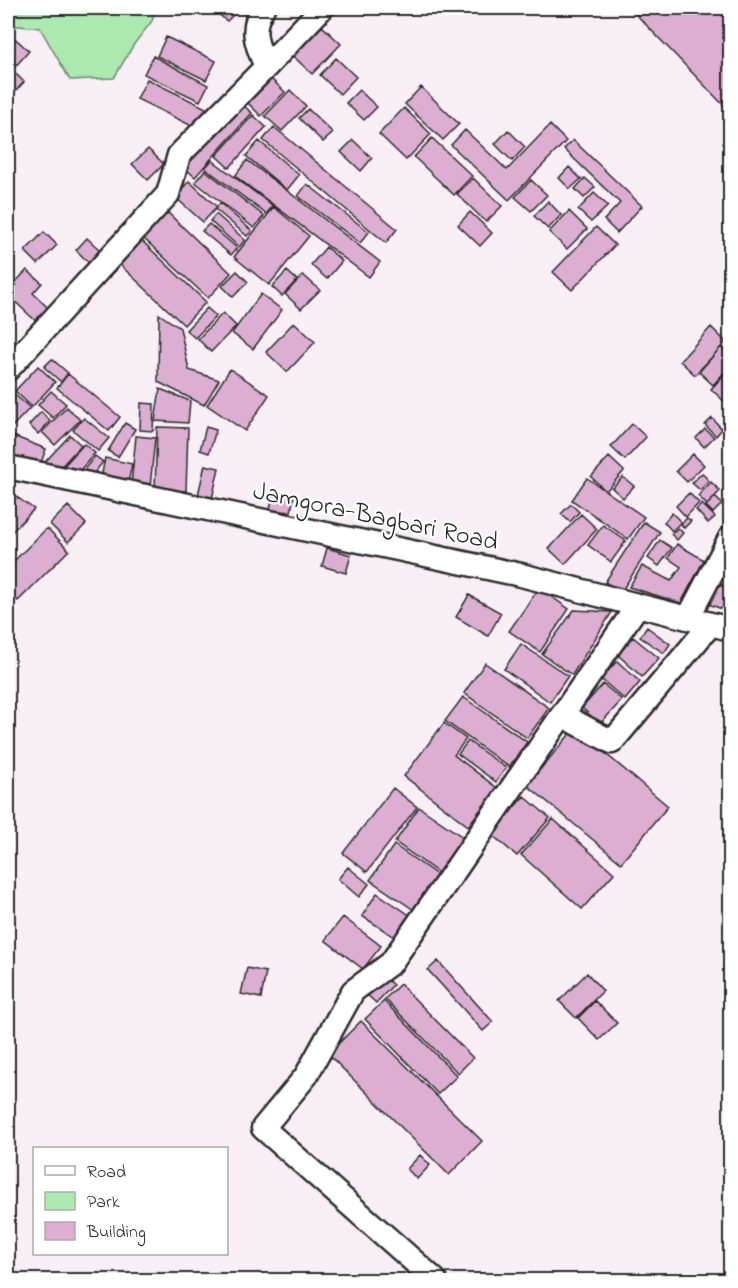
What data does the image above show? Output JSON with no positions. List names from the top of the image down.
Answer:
{
  "streets": {
    "street": ["Jamgora-Bagbari Road"]
  },
  "legend": ["Road", "Park", "Building"]
}
